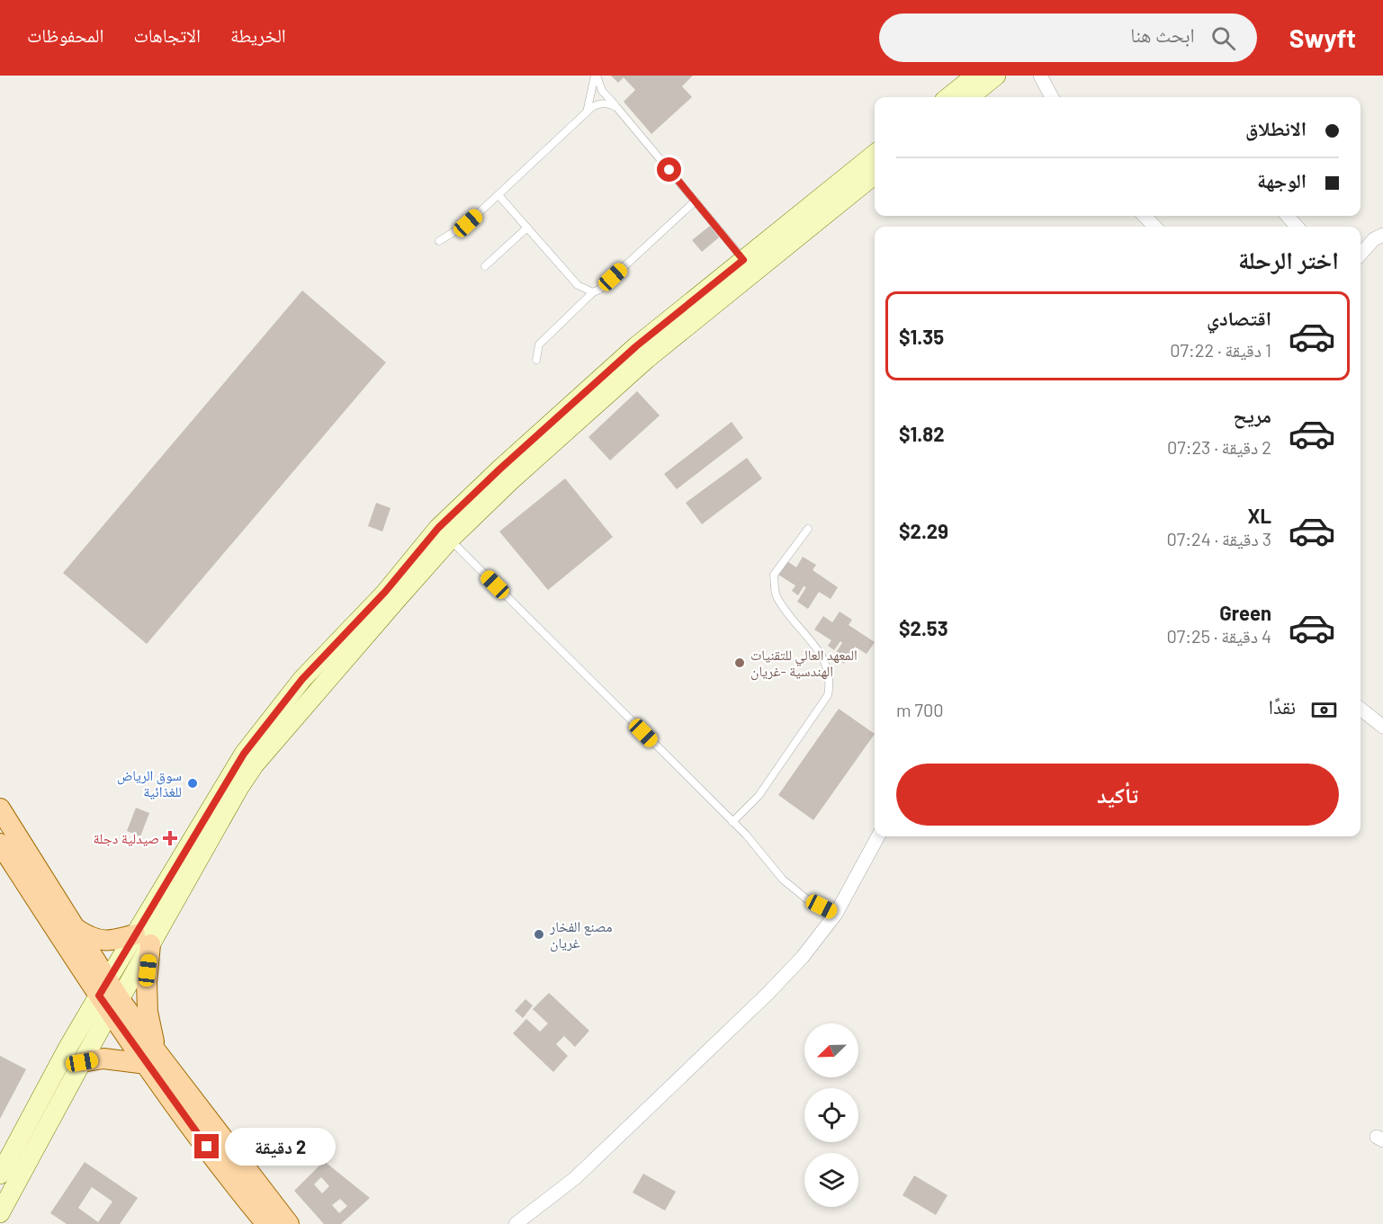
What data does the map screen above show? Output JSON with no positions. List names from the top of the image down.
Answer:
{
  "places": {
    "other": ["المعهد العالي للتقنيات الهندسية -غريان", "سوق الرياض للغذائية", "مصنع الفخار غريان"],
    "health": ["صيدلية دجلة"]
  },
  "north": "bottom left",
  "page": {
    "header": "Swyft",
    "search": "ابحث هنا",
    "nav": ["الخريطة", "الاتجاهات", "المحفوظات"],
    "banner": ["الانطلاق", "الوجهة"],
    "heading": "اختر الرحلة",
    "list": [
      {
        "name": "اقتصادي",
        "note": "1 دقيقة · 07:22",
        "value": "$1.35"
      },
      {
        "name": "مريح",
        "note": "2 دقيقة · 07:23",
        "value": "$1.82"
      },
      {
        "name": "XL",
        "note": "3 دقيقة · 07:24",
        "value": "$2.29"
      },
      {
        "name": "Green",
        "note": "4 دقيقة · 07:25",
        "value": "$2.53"
      }
    ],
    "pay": ["نقدًا", "700 m"],
    "buttons": "تأكيد",
    "bubble": "2 دقيقة"
  }
}
